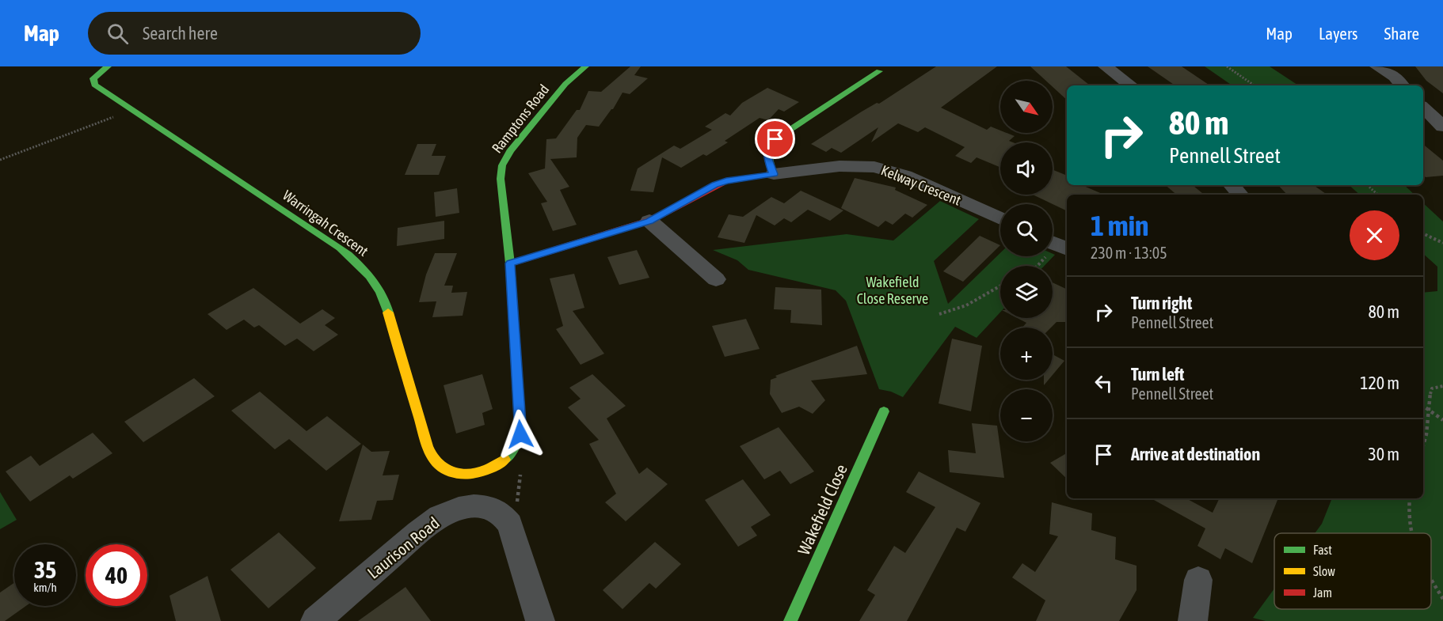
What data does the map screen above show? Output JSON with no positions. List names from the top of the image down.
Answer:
{
  "streets": {
    "street": [
      "Ramptons Road",
      "Kelway Crescent",
      "Warringah Crescent",
      "Wakefield Close",
      "Laurison Road"
    ]
  },
  "crossings": [
    ["Ramptons Road", "Warringah Crescent"]
  ],
  "parks": ["Wakefield Close Reserve"],
  "legend": ["Fast", "Slow", "Jam"],
  "north": "bottom right",
  "page": {
    "header": "Map",
    "search": "Search here",
    "nav": ["Map", "Layers", "Share"],
    "map_buttons": ["+", "−"],
    "turn": ["80 m", "Pennell Street"],
    "heading": ["1 min", "230 m · 13:05"],
    "list": [
      {
        "name": "Turn right",
        "note": "Pennell Street",
        "value": "80 m"
      },
      {
        "name": "Turn left",
        "note": "Pennell Street",
        "value": "120 m"
      },
      {
        "name": "Arrive at destination",
        "value": "30 m"
      }
    ],
    "speed": "35 km/h",
    "limit": "40"
  }
}
